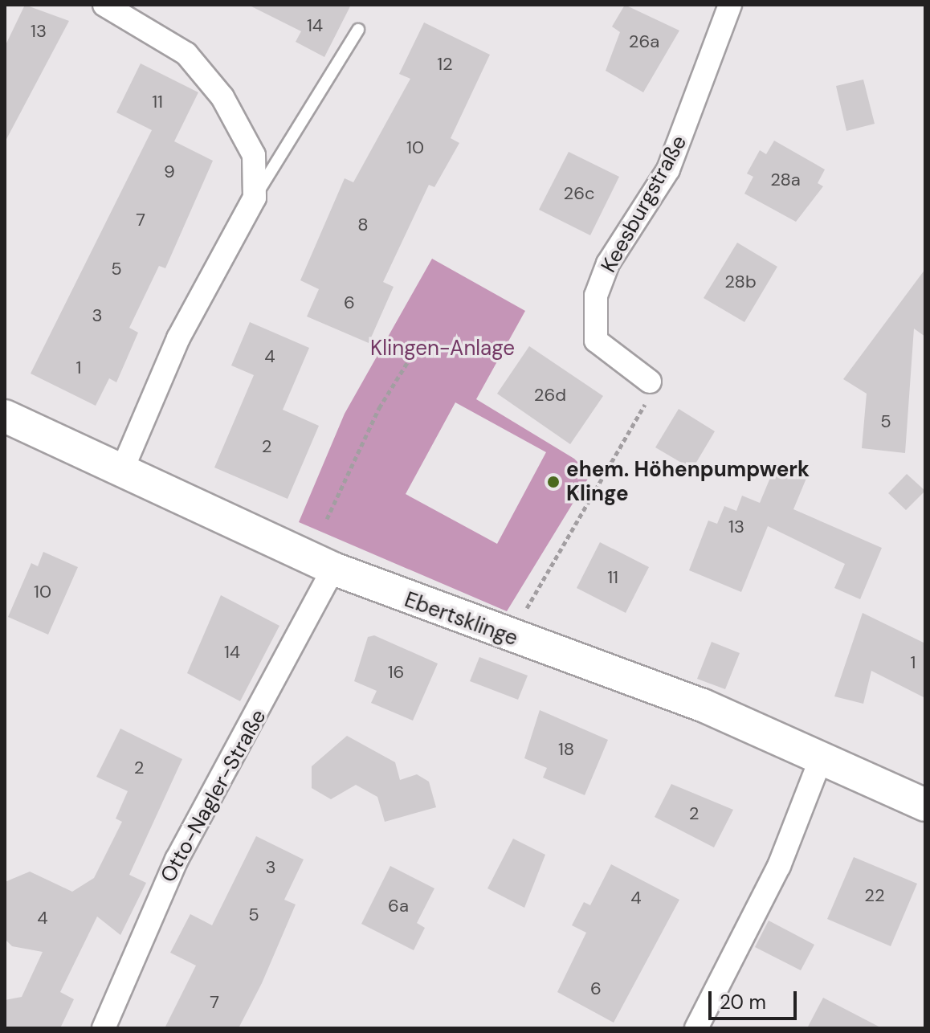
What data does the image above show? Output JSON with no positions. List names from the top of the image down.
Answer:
{
  "streets": {
    "street": ["Keesburgstraße", "Ebertsklinge", "Otto-Nagler-Straße"]
  },
  "crossings": [
    ["Ebertsklinge", "Otto-Nagler-Straße"]
  ],
  "parks": ["Klingen-Anlage"],
  "places": ["ehem. Höhenpumpwerk Klinge"],
  "house_numbers": [
    "14",
    "13",
    "26a",
    "12",
    "11",
    "10",
    "9",
    "28a",
    "26c",
    "7",
    "8",
    "5",
    "28b",
    "6",
    "3",
    "4",
    "1",
    "26d",
    "5",
    "2",
    "13",
    "11",
    "10",
    "14",
    "1",
    "16",
    "18",
    "2",
    "2",
    "3",
    "22",
    "4",
    "6a",
    "5",
    "4",
    "6",
    "7"
  ],
  "scale_bar": "20 m"
}
